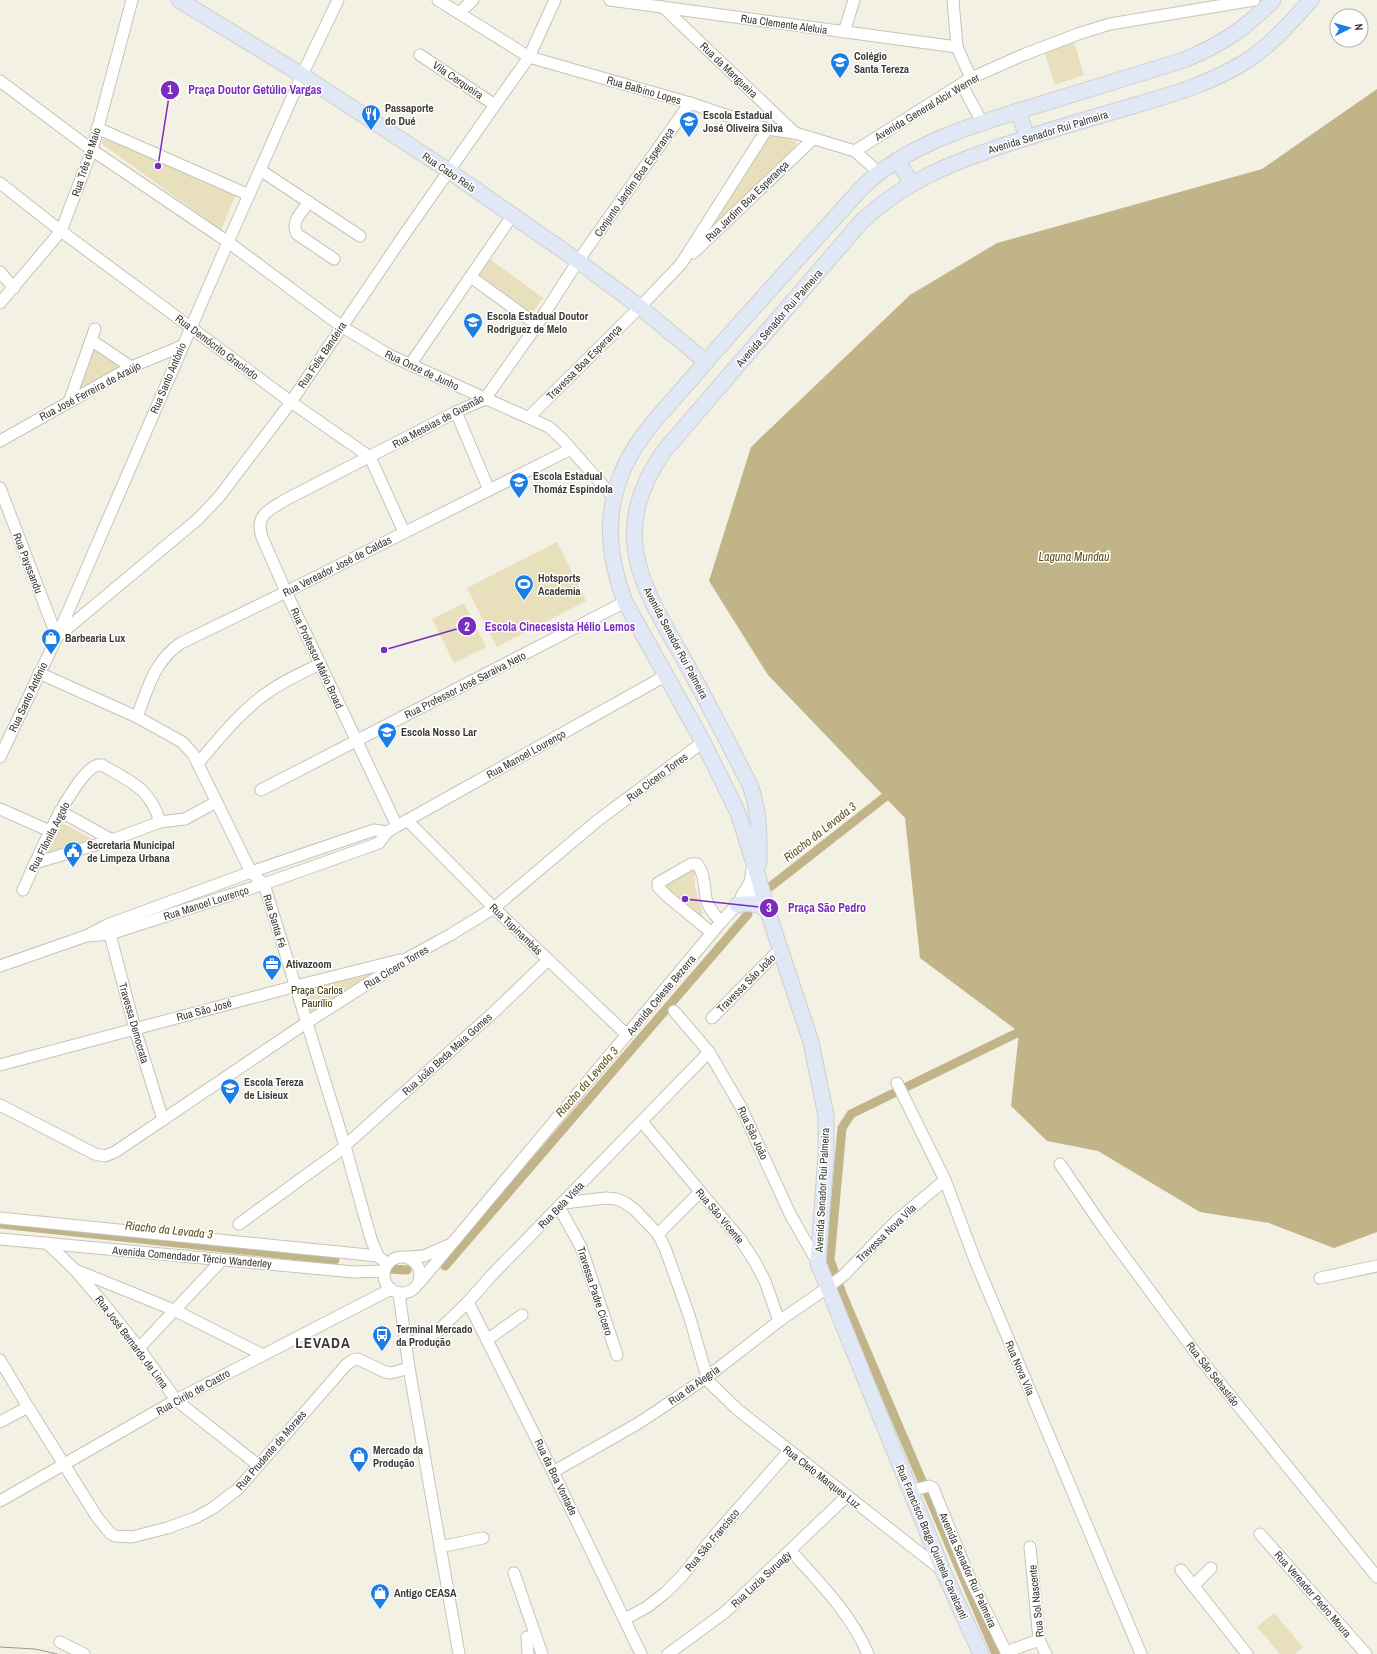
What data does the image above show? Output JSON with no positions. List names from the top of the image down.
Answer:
{
  "streets": {
    "main road": ["Avenida Senador Rui Palmeira", "Rua Cabo Reis", "Rua Francisco Braga Quintela Cavalcanti"],
    "street": [
      "Rua Clemente Aleluia",
      "Rua da Mangueira",
      "Vila Cerqueira",
      "Rua Balbino Lopes",
      "Avenida General Alcir Werner",
      "Rua Três de Maio",
      "Conjunto Jardim Boa Esperança",
      "Rua Jardim Boa Esperança",
      "Rua Demócrito Gracindo",
      "Rua Felix Bandeira",
      "Travessa Boa Esperança",
      "Rua Onze de Junho",
      "Rua Santo Antônio",
      "Rua José Ferreira de Araújo",
      "Rua Messias de Gusmão",
      "Rua Payssandu",
      "Rua Vereador José de Caldas",
      "Rua Professor Mário Broad",
      "Rua Professor José Saraiva Neto",
      "Rua Manoel Lourenço",
      "Rua Cícero Torres",
      "Rua Filonila Argolo",
      "Rua Santa Fé",
      "Rua Tupinambás",
      "Travessa São João",
      "Avenida Celeste Bezerra",
      "Rua São José",
      "Travessa Democrata",
      "Rua João Beda Maia Gomes",
      "Rua São João",
      "Rua Bela Vista",
      "Rua São Vicente",
      "Travessa Nova Vila",
      "Avenida Comendador Tércio Wanderley",
      "Travessa Padre Cícero",
      "Rua José Bernardo de Lima",
      "Rua Nova Vila",
      "Rua São Sebastião",
      "Rua da Alegria",
      "Rua Cirilo de Castro",
      "Rua Prudente de Moraes",
      "Rua da Boa Vontade",
      "Rua Cleto Marques Luz",
      "Rua São Francisco",
      "Rua Luzia Suruagy",
      "Rua Vereador Pedro Moura",
      "Rua Sol Nascente"
    ]
  },
  "crossings": [
    ["Rua Clemente Aleluia", "Rua da Mangueira"],
    ["Rua da Mangueira", "Rua Balbino Lopes"],
    ["Vila Cerqueira", "Rua Felix Bandeira"],
    ["Rua Balbino Lopes", "Avenida General Alcir Werner"],
    ["Rua Balbino Lopes", "Avenida Senador Rui Palmeira"],
    ["Rua Balbino Lopes", "Conjunto Jardim Boa Esperança"],
    ["Rua Balbino Lopes", "Rua Jardim Boa Esperança"],
    ["Rua Balbino Lopes", "Rua Felix Bandeira"],
    ["Avenida Senador Rui Palmeira", "Rua Cabo Reis"],
    ["Avenida Senador Rui Palmeira", "Rua Onze de Junho"],
    ["Avenida Senador Rui Palmeira", "Rua Professor José Saraiva Neto"],
    ["Avenida Senador Rui Palmeira", "Rua Manoel Lourenço"],
    ["Avenida Senador Rui Palmeira", "Rua Cícero Torres"],
    ["Avenida Senador Rui Palmeira", "Travessa São João"],
    ["Avenida Senador Rui Palmeira", "Avenida Celeste Bezerra"],
    ["Avenida Senador Rui Palmeira", "Rua São João"],
    ["Avenida Senador Rui Palmeira", "Travessa Nova Vila"],
    ["Avenida Senador Rui Palmeira", "Rua da Alegria"],
    ["Avenida Senador Rui Palmeira", "Rua Francisco Braga Quintela Cavalcanti"],
    ["Rua Três de Maio", "Rua Demócrito Gracindo"],
    ["Rua Três de Maio", "Rua Onze de Junho"],
    ["Rua Cabo Reis", "Conjunto Jardim Boa Esperança"],
    ["Rua Cabo Reis", "Rua Jardim Boa Esperança"],
    ["Rua Cabo Reis", "Rua Felix Bandeira"],
    ["Rua Cabo Reis", "Travessa Boa Esperança"],
    ["Rua Cabo Reis", "Rua Santo Antônio"],
    ["Rua Cabo Reis", "Rua Messias de Gusmão"],
    ["Conjunto Jardim Boa Esperança", "Rua Messias de Gusmão"],
    ["Rua Jardim Boa Esperança", "Travessa Boa Esperança"],
    ["Rua Demócrito Gracindo", "Rua Felix Bandeira"],
    ["Rua Demócrito Gracindo", "Rua Santo Antônio"],
    ["Rua Demócrito Gracindo", "Rua Messias de Gusmão"],
    ["Rua Felix Bandeira", "Rua Onze de Junho"],
    ["Rua Felix Bandeira", "Rua Santo Antônio"],
    ["Rua Felix Bandeira", "Rua Payssandu"],
    ["Travessa Boa Esperança", "Rua Onze de Junho"],
    ["Rua Onze de Junho", "Rua Santo Antônio"],
    ["Rua Onze de Junho", "Rua Messias de Gusmão"],
    ["Rua Onze de Junho", "Rua Vereador José de Caldas"],
    ["Rua Santo Antônio", "Rua José Ferreira de Araújo"],
    ["Rua Santo Antônio", "Rua Payssandu"],
    ["Rua Santo Antônio", "Rua Santa Fé"],
    ["Rua Messias de Gusmão", "Rua Professor Mário Broad"],
    ["Rua Vereador José de Caldas", "Rua Professor Mário Broad"],
    ["Rua Vereador José de Caldas", "Rua Santa Fé"],
    ["Rua Professor Mário Broad", "Rua Professor José Saraiva Neto"],
    ["Rua Professor Mário Broad", "Rua Manoel Lourenço"],
    ["Rua Manoel Lourenço", "Rua Santa Fé"],
    ["Rua Manoel Lourenço", "Rua Tupinambás"],
    ["Rua Manoel Lourenço", "Travessa Democrata"],
    ["Rua Cícero Torres", "Rua Santa Fé"],
    ["Rua Cícero Torres", "Rua Tupinambás"],
    ["Rua Cícero Torres", "Rua São José"],
    ["Rua Cícero Torres", "Travessa Democrata"],
    ["Rua Santa Fé", "Avenida Celeste Bezerra"],
    ["Rua Santa Fé", "Rua São José"],
    ["Rua Santa Fé", "Rua João Beda Maia Gomes"],
    ["Rua Santa Fé", "Avenida Comendador Tércio Wanderley"],
    ["Rua Santa Fé", "Rua Cirilo de Castro"],
    ["Rua Tupinambás", "Avenida Celeste Bezerra"],
    ["Rua Tupinambás", "Rua João Beda Maia Gomes"],
    ["Avenida Celeste Bezerra", "Avenida Comendador Tércio Wanderley"],
    ["Avenida Celeste Bezerra", "Rua Cirilo de Castro"],
    ["Rua São José", "Travessa Democrata"],
    ["Rua São João", "Rua Bela Vista"],
    ["Rua Bela Vista", "Rua São Vicente"],
    ["Rua Bela Vista", "Travessa Padre Cícero"],
    ["Rua Bela Vista", "Rua da Boa Vontade"],
    ["Rua São Vicente", "Rua da Alegria"],
    ["Travessa Nova Vila", "Rua Nova Vila"],
    ["Travessa Nova Vila", "Rua da Alegria"],
    ["Avenida Comendador Tércio Wanderley", "Rua José Bernardo de Lima"],
    ["Avenida Comendador Tércio Wanderley", "Rua Cirilo de Castro"],
    ["Rua José Bernardo de Lima", "Rua Cirilo de Castro"],
    ["Rua José Bernardo de Lima", "Rua Prudente de Moraes"],
    ["Rua da Alegria", "Rua da Boa Vontade"],
    ["Rua da Alegria", "Rua Cleto Marques Luz"],
    ["Rua Cirilo de Castro", "Rua Prudente de Moraes"],
    ["Rua da Boa Vontade", "Rua São Francisco"],
    ["Rua Cleto Marques Luz", "Rua São Francisco"],
    ["Rua Cleto Marques Luz", "Rua Francisco Braga Quintela Cavalcanti"],
    ["Rua Cleto Marques Luz", "Rua Luzia Suruagy"]
  ],
  "districts": ["LEVADA"],
  "water": ["Laguna Mundaú", "Riacho da Levada 3"],
  "parks": ["Praça Carlos Paurílio"],
  "places": {
    "school or university": [
      "Colégio Santa Tereza",
      "Escola Estadual José Oliveira Silva",
      "Escola Estadual Doutor Rodriguez de Melo",
      "Escola Estadual Thomáz Espíndola",
      "Escola Nosso Lar",
      "Escola Tereza de Lisieux"
    ],
    "restaurant": ["Passaporte do Dué"],
    "other": ["Praça Doutor Getúlio Vargas", "Escola Cinecesista Hélio Lemos", "Praça São Pedro"],
    "sports": ["Hotsports Academia"],
    "shop": ["Barbearia Lux", "Mercado da Produção", "Antigo CEASA"],
    "public building": ["Secretaria Municipal de Limpeza Urbana"],
    "office": ["Ativazoom"],
    "bus stop": ["Terminal Mercado da Produção"]
  },
  "north": "right"
}
